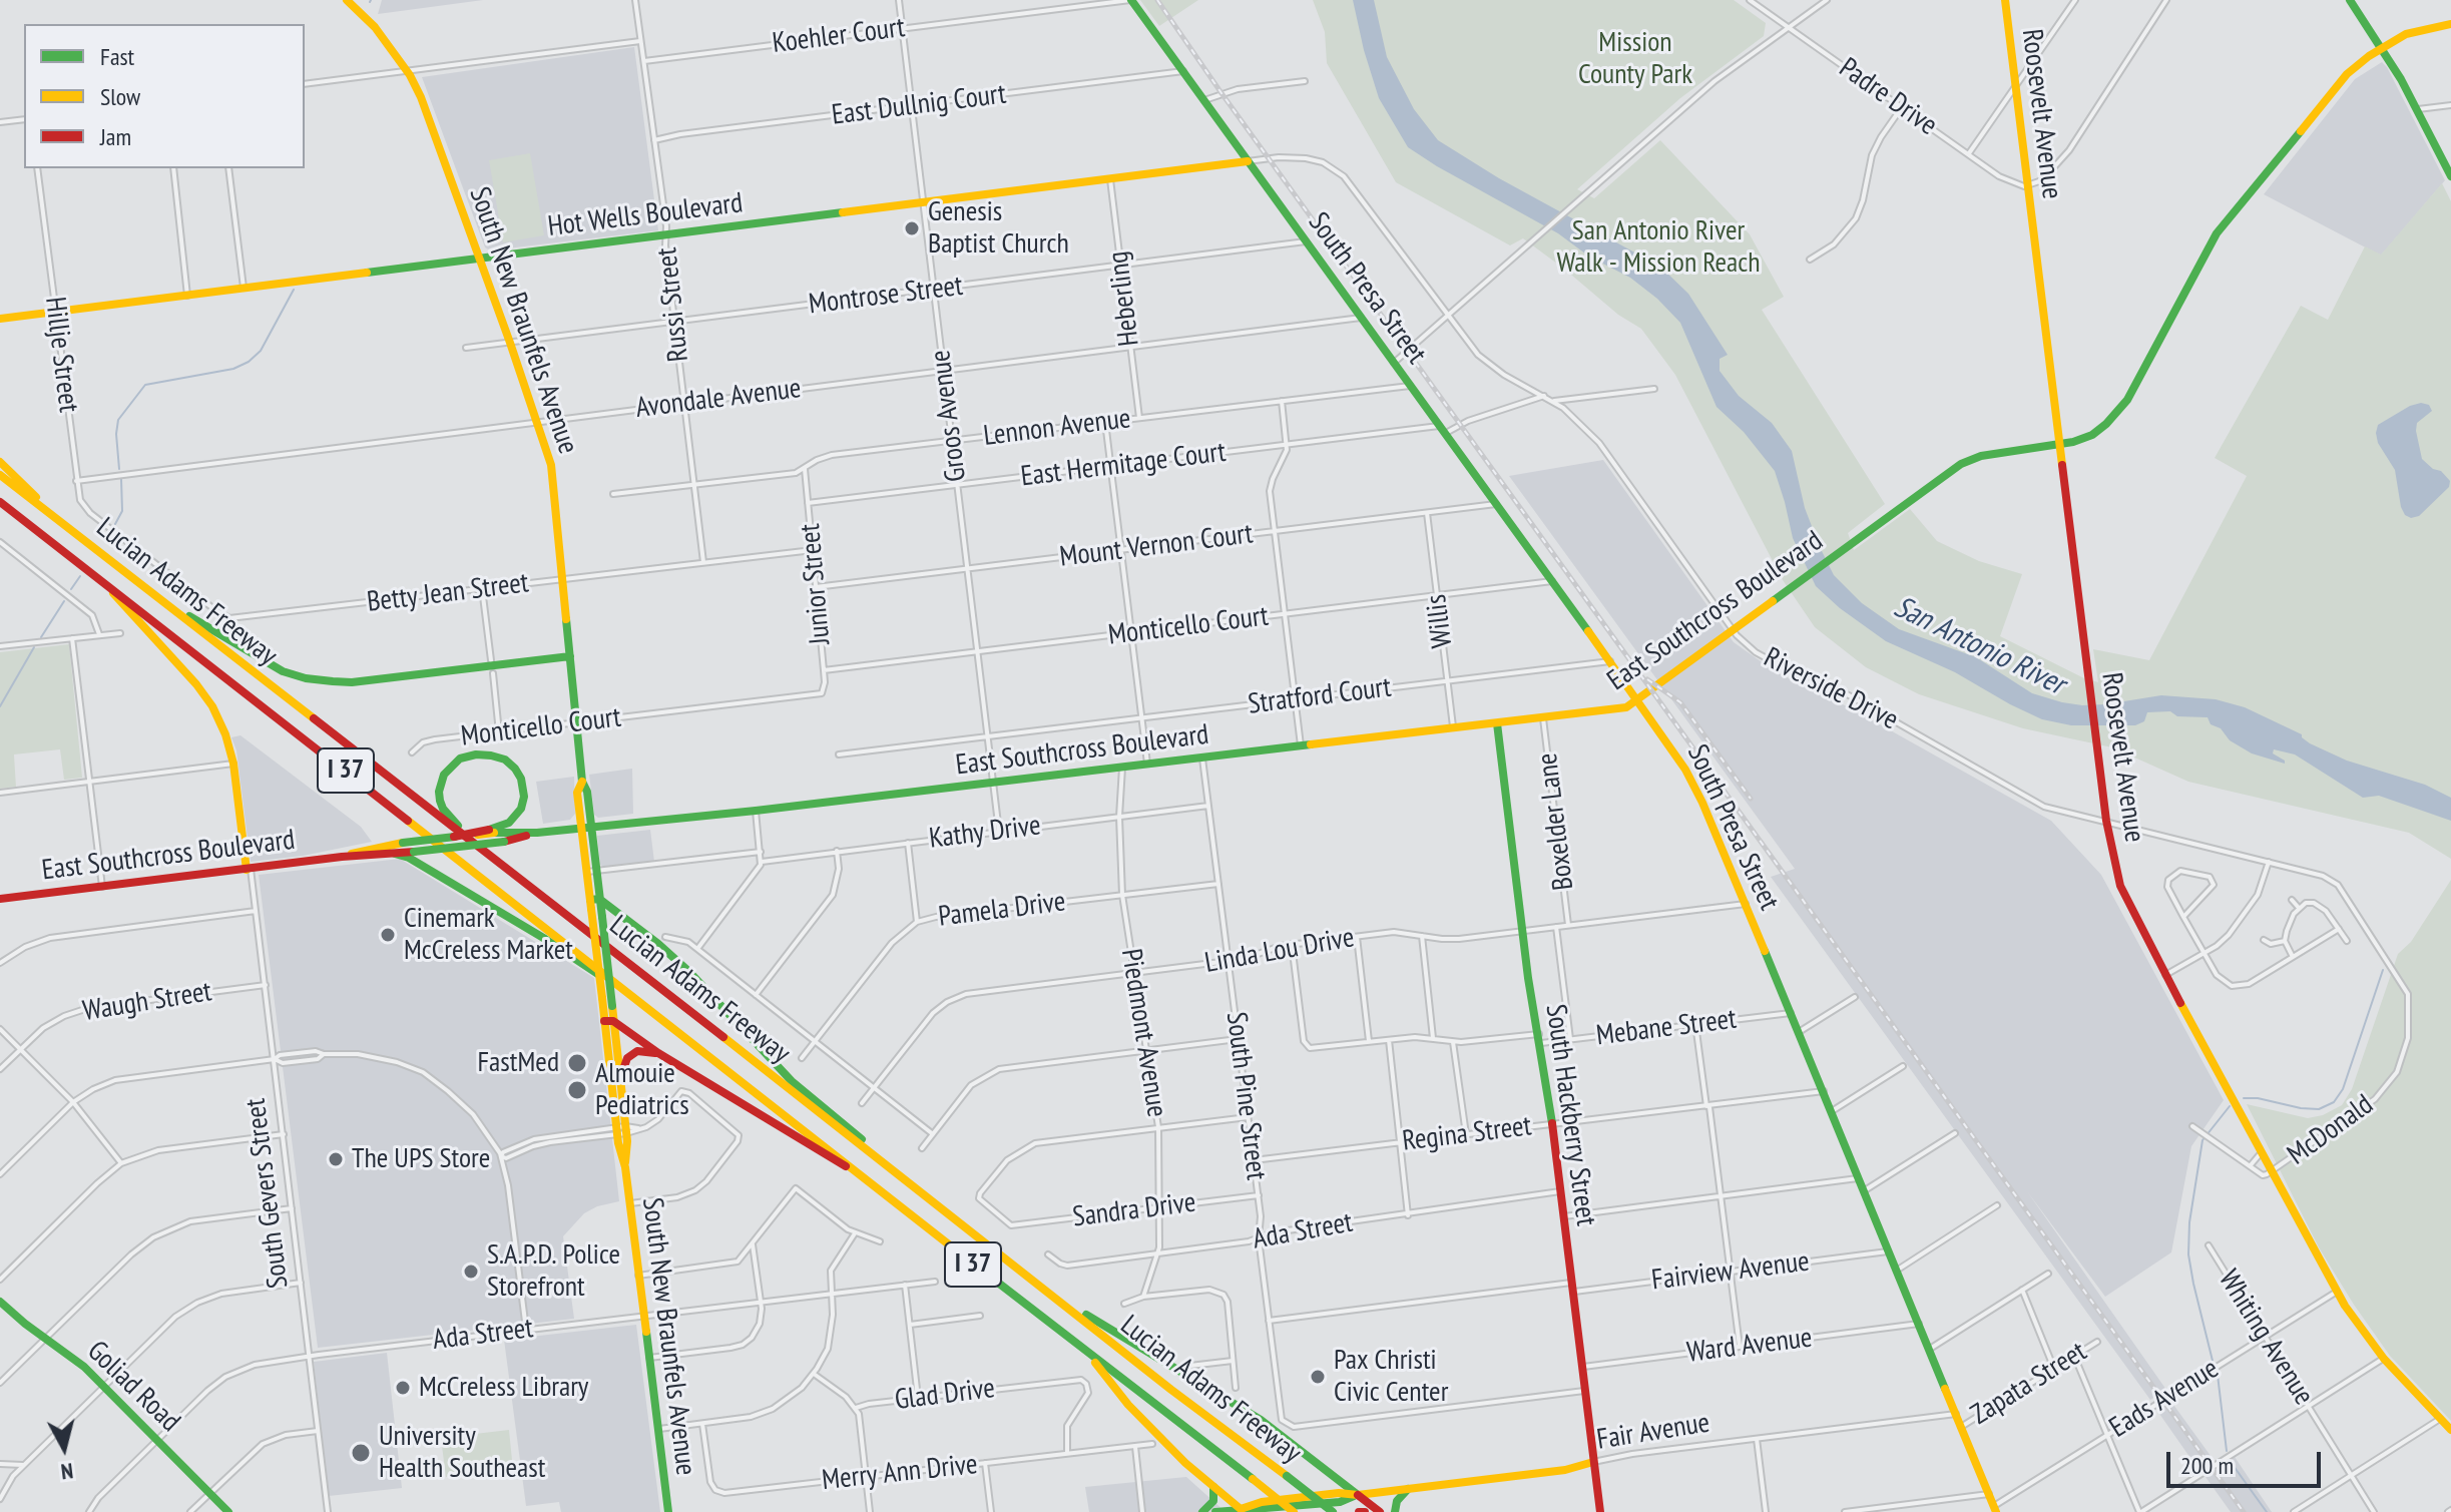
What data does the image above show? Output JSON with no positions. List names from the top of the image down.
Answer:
{
  "streets": {
    "main road": [
      "Roosevelt Avenue",
      "Hot Wells Boulevard",
      "South Presa Street",
      "South New Braunfels Avenue",
      "Lucian Adams Freeway",
      "East Southcross Boulevard",
      "I 37",
      "South Hackberry Street",
      "South Gevers Street",
      "Goliad Road",
      "Fair Avenue"
    ],
    "street": [
      "Koehler Court",
      "Padre Drive",
      "East Dullnig Court",
      "Montrose Street",
      "Heberling",
      "Russi Street",
      "Hillje Street",
      "Avondale Avenue",
      "Groos Avenue",
      "Lennon Avenue",
      "East Hermitage Court",
      "Mount Vernon Court",
      "Junior Street",
      "Betty Jean Street",
      "Willis",
      "Monticello Court",
      "Riverside Drive",
      "Stratford Court",
      "Boxelder Lane",
      "Kathy Drive",
      "Pamela Drive",
      "Linda Lou Drive",
      "Waugh Street",
      "Mebane Street",
      "Piedmont Avenue",
      "South Pine Street",
      "McDonald",
      "Regina Street",
      "Sandra Drive",
      "Ada Street",
      "Fairview Avenue",
      "Whiting Avenue",
      "Ward Avenue",
      "Zapata Street",
      "Glad Drive",
      "Eads Avenue",
      "Merry Ann Drive"
    ]
  },
  "crossings": [
    ["Koehler Court", "South Presa Street"],
    ["Koehler Court", "Russi Street"],
    ["Koehler Court", "Groos Avenue"],
    ["Padre Drive", "Roosevelt Avenue"],
    ["East Dullnig Court", "South Presa Street"],
    ["East Dullnig Court", "Russi Street"],
    ["East Dullnig Court", "Groos Avenue"],
    ["Roosevelt Avenue", "East Southcross Boulevard"],
    ["Roosevelt Avenue", "Riverside Drive"],
    ["Roosevelt Avenue", "McDonald"],
    ["Roosevelt Avenue", "Eads Avenue"],
    ["Hot Wells Boulevard", "South Presa Street"],
    ["Hot Wells Boulevard", "Heberling"],
    ["Hot Wells Boulevard", "Russi Street"],
    ["Hot Wells Boulevard", "South New Braunfels Avenue"],
    ["Hot Wells Boulevard", "Hillje Street"],
    ["Hot Wells Boulevard", "Groos Avenue"],
    ["Hot Wells Boulevard", "Riverside Drive"],
    ["South Presa Street", "Montrose Street"],
    ["South Presa Street", "Avondale Avenue"],
    ["South Presa Street", "Lennon Avenue"],
    ["South Presa Street", "East Hermitage Court"],
    ["South Presa Street", "Mount Vernon Court"],
    ["South Presa Street", "East Southcross Boulevard"],
    ["South Presa Street", "Monticello Court"],
    ["South Presa Street", "Riverside Drive"],
    ["South Presa Street", "Stratford Court"],
    ["South Presa Street", "Linda Lou Drive"],
    ["South Presa Street", "Mebane Street"],
    ["South Presa Street", "Regina Street"],
    ["South Presa Street", "Fairview Avenue"],
    ["South Presa Street", "Ward Avenue"],
    ["South Presa Street", "Zapata Street"],
    ["South Presa Street", "Eads Avenue"],
    ["South Presa Street", "Fair Avenue"],
    ["Montrose Street", "Heberling"],
    ["Montrose Street", "Russi Street"],
    ["Montrose Street", "South New Braunfels Avenue"],
    ["Montrose Street", "Groos Avenue"],
    ["Heberling", "Avondale Avenue"],
    ["Heberling", "Lennon Avenue"],
    ["Russi Street", "Avondale Avenue"],
    ["Russi Street", "Lennon Avenue"],
    ["Russi Street", "Betty Jean Street"],
    ["South New Braunfels Avenue", "Avondale Avenue"],
    ["South New Braunfels Avenue", "Betty Jean Street"],
    ["South New Braunfels Avenue", "East Southcross Boulevard"],
    ["South New Braunfels Avenue", "Monticello Court"],
    ["South New Braunfels Avenue", "Ada Street"],
    ["Hillje Street", "Avondale Avenue"],
    ["Hillje Street", "Betty Jean Street"],
    ["Avondale Avenue", "Groos Avenue"],
    ["Groos Avenue", "Lennon Avenue"],
    ["Groos Avenue", "East Hermitage Court"],
    ["Groos Avenue", "Mount Vernon Court"],
    ["Groos Avenue", "East Southcross Boulevard"],
    ["Groos Avenue", "Monticello Court"],
    ["Groos Avenue", "Stratford Court"],
    ["Groos Avenue", "Kathy Drive"],
    ["Lennon Avenue", "Junior Street"],
    ["East Hermitage Court", "Junior Street"],
    ["East Hermitage Court", "Riverside Drive"],
    ["Mount Vernon Court", "Junior Street"],
    ["Mount Vernon Court", "Willis"],
    ["Junior Street", "Betty Jean Street"],
    ["Junior Street", "Monticello Court"],
    ["Lucian Adams Freeway", "South Gevers Street"],
    ["East Southcross Boulevard", "Willis"],
    ["East Southcross Boulevard", "Riverside Drive"],
    ["East Southcross Boulevard", "Boxelder Lane"],
    ["East Southcross Boulevard", "Piedmont Avenue"],
    ["East Southcross Boulevard", "South Pine Street"],
    ["East Southcross Boulevard", "South Hackberry Street"],
    ["East Southcross Boulevard", "South Gevers Street"],
    ["Willis", "Monticello Court"],
    ["Willis", "Stratford Court"],
    ["Riverside Drive", "McDonald"],
    ["Boxelder Lane", "Linda Lou Drive"],
    ["Boxelder Lane", "Mebane Street"],
    ["Kathy Drive", "Piedmont Avenue"],
    ["Kathy Drive", "South Pine Street"],
    ["Pamela Drive", "Piedmont Avenue"],
    ["Pamela Drive", "South Pine Street"],
    ["Linda Lou Drive", "Piedmont Avenue"],
    ["Linda Lou Drive", "South Pine Street"],
    ["Linda Lou Drive", "South Hackberry Street"],
    ["Waugh Street", "South Gevers Street"],
    ["Mebane Street", "South Hackberry Street"],
    ["Piedmont Avenue", "Sandra Drive"],
    ["Piedmont Avenue", "Ada Street"],
    ["South Pine Street", "South Hackberry Street"],
    ["South Pine Street", "Regina Street"],
    ["South Pine Street", "Sandra Drive"],
    ["South Pine Street", "Ada Street"],
    ["South Pine Street", "Fairview Avenue"],
    ["South Hackberry Street", "Regina Street"],
    ["South Hackberry Street", "Ada Street"],
    ["South Hackberry Street", "Fairview Avenue"],
    ["South Hackberry Street", "Ward Avenue"],
    ["South Hackberry Street", "Fair Avenue"],
    ["South Gevers Street", "Ada Street"],
    ["Ada Street", "Goliad Road"],
    ["Whiting Avenue", "Eads Avenue"],
    ["Glad Drive", "Merry Ann Drive"]
  ],
  "water": ["San Antonio River"],
  "parks": ["Mission County Park", "San Antonio River Walk - Mission Reach"],
  "places": [
    "Genesis Baptist Church",
    "Cinemark McCreless Market",
    "FastMed",
    "Almouie Pediatrics",
    "The UPS Store",
    "S.A.P.D. Police Storefront",
    "Pax Christi Civic Center",
    "McCreless Library",
    "University Health Southeast"
  ],
  "legend": ["Fast", "Slow", "Jam"],
  "scale_bar": "200 m",
  "north": "bottom"
}
